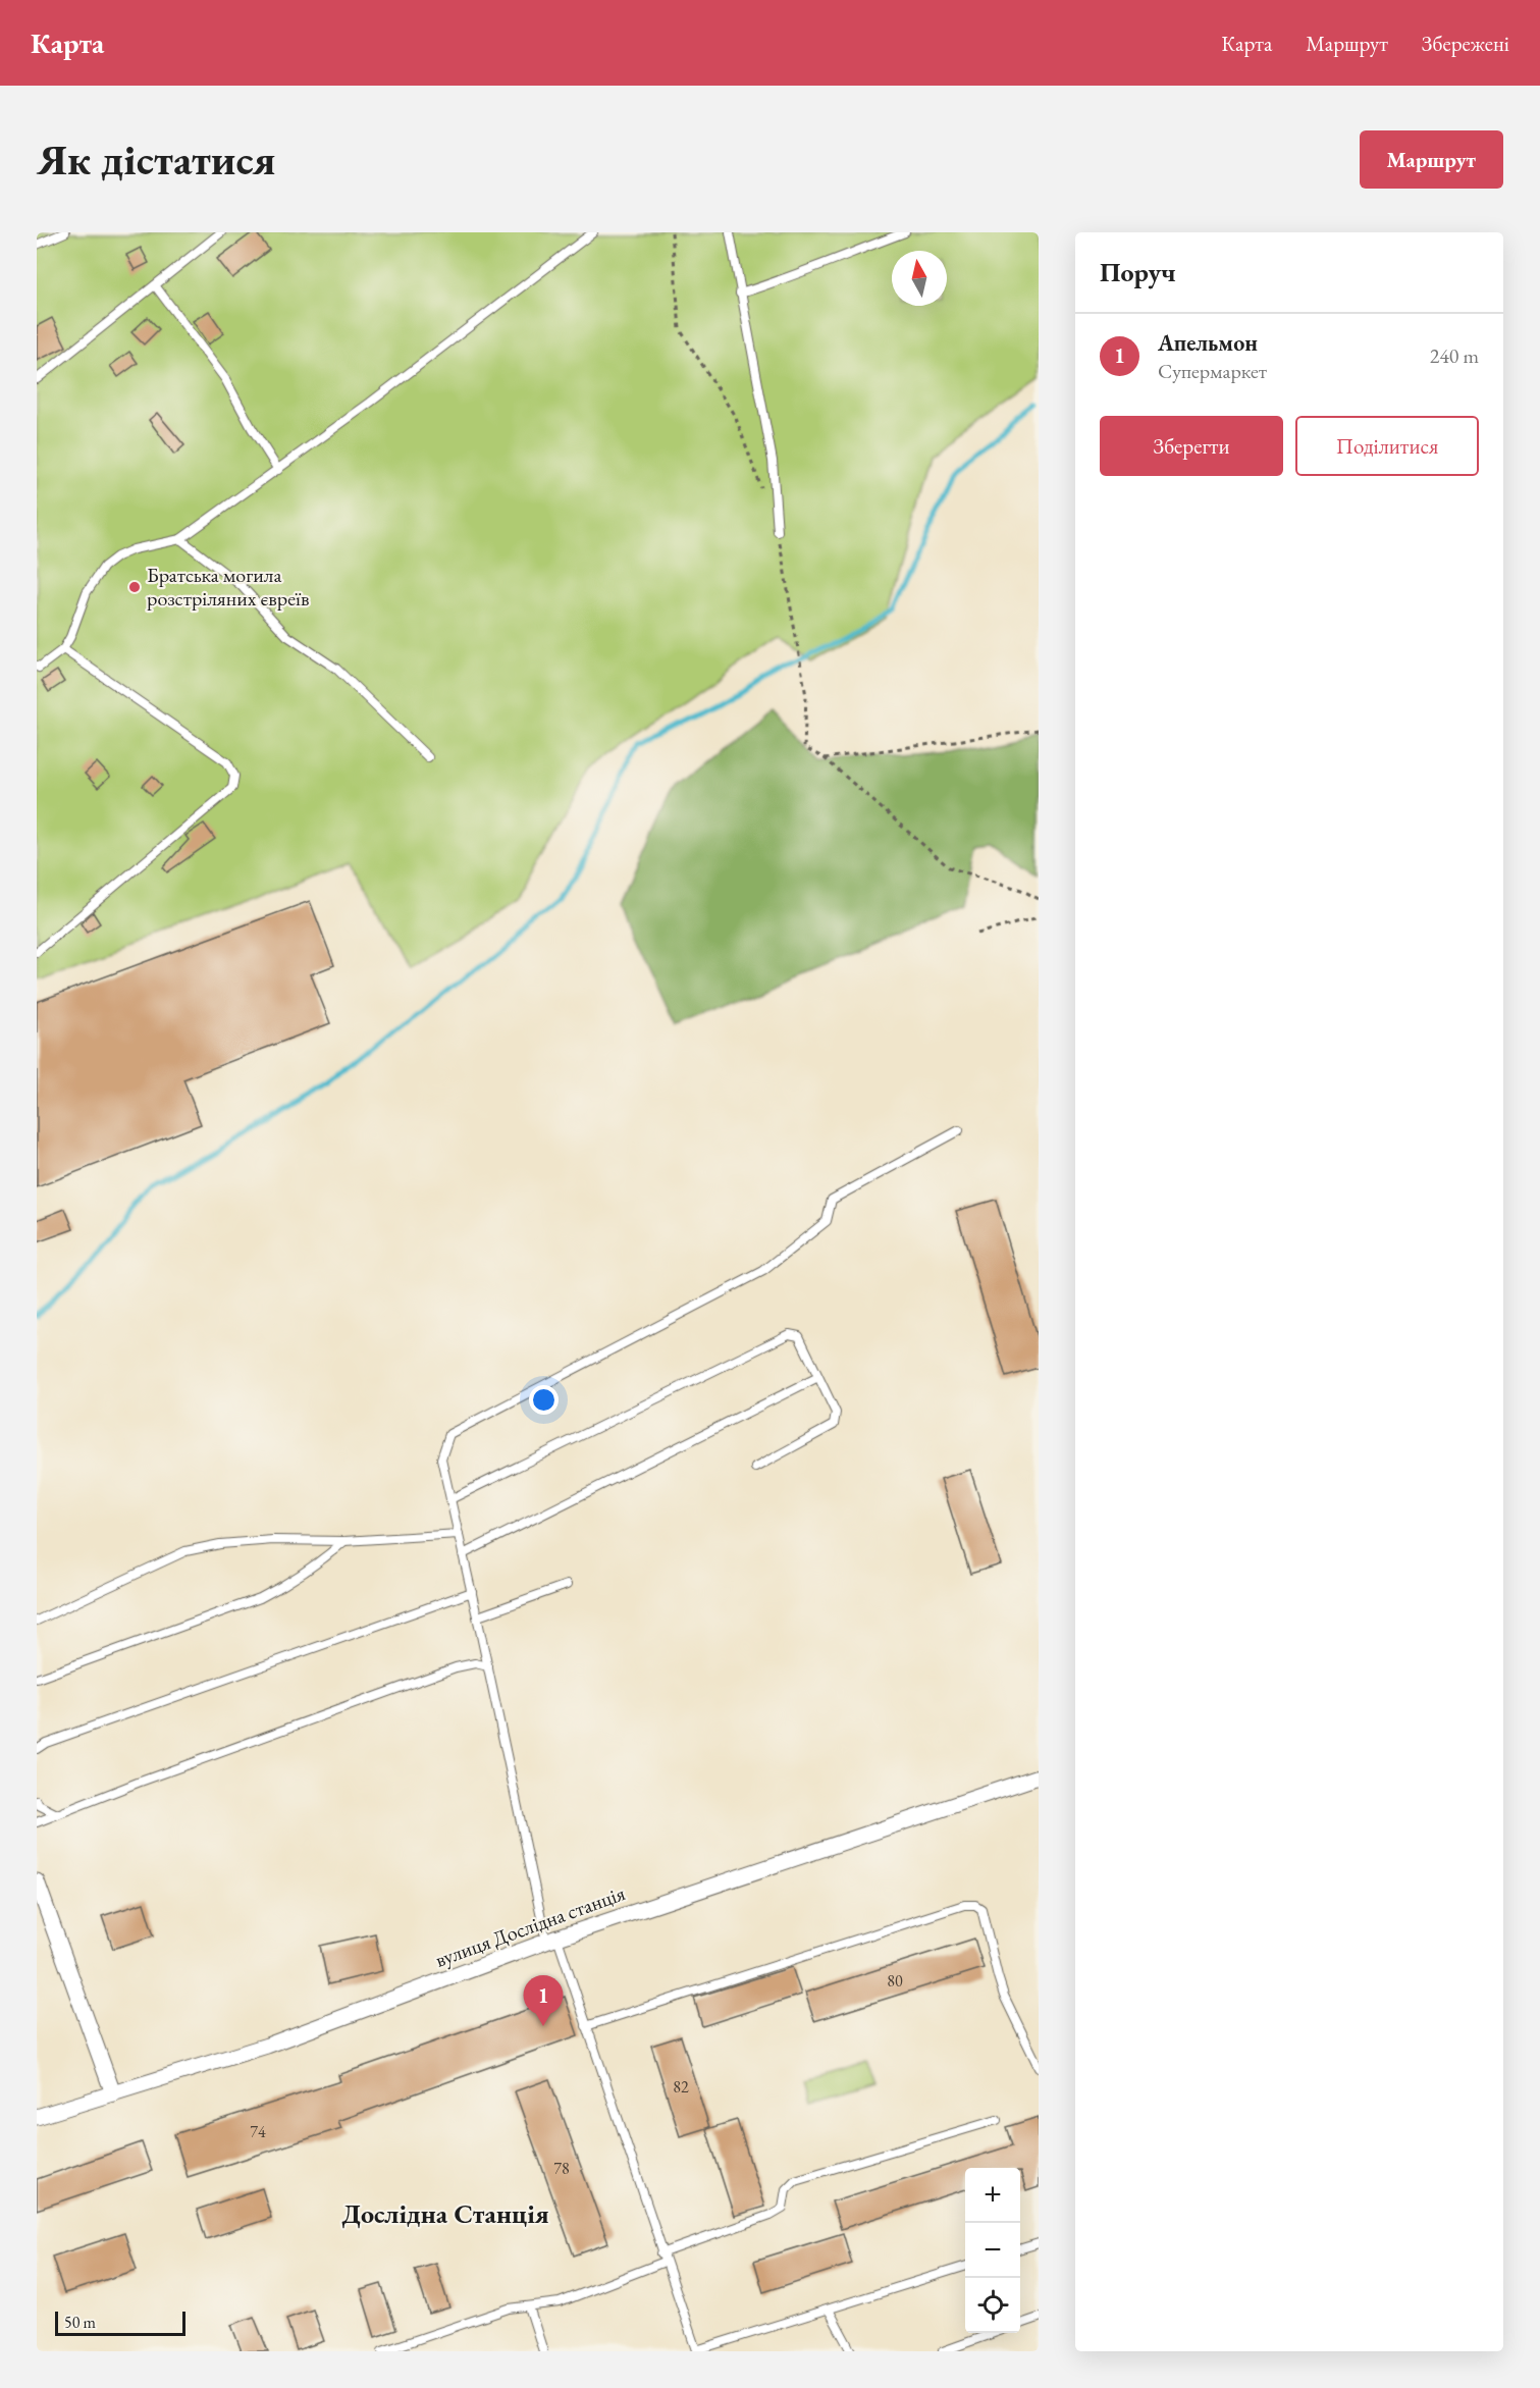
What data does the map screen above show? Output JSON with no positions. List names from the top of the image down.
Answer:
{
  "streets": {
    "street": ["вулиця Дослідна станція"]
  },
  "districts": ["Дослідна Станція"],
  "places": ["Братська могила розстріляних євреїв"],
  "house_numbers": [
    "80",
    "82",
    "74",
    "78"
  ],
  "scale_bar": "50 m",
  "north": "top",
  "page": {
    "header": "Карта",
    "nav": ["Карта", "Маршрут", "Збережені"],
    "buttons": [
      "Маршрут",
      ["Зберегти", "Поділитися"]
    ],
    "title": "Як дістатися",
    "heading": "Поруч",
    "list": [
      {
        "mark": "1",
        "name": "Апельмон",
        "note": "Супермаркет",
        "value": "240 m"
      }
    ],
    "pins": "1",
    "map_buttons": ["+", "−"],
    "scale": "50 m"
  }
}
